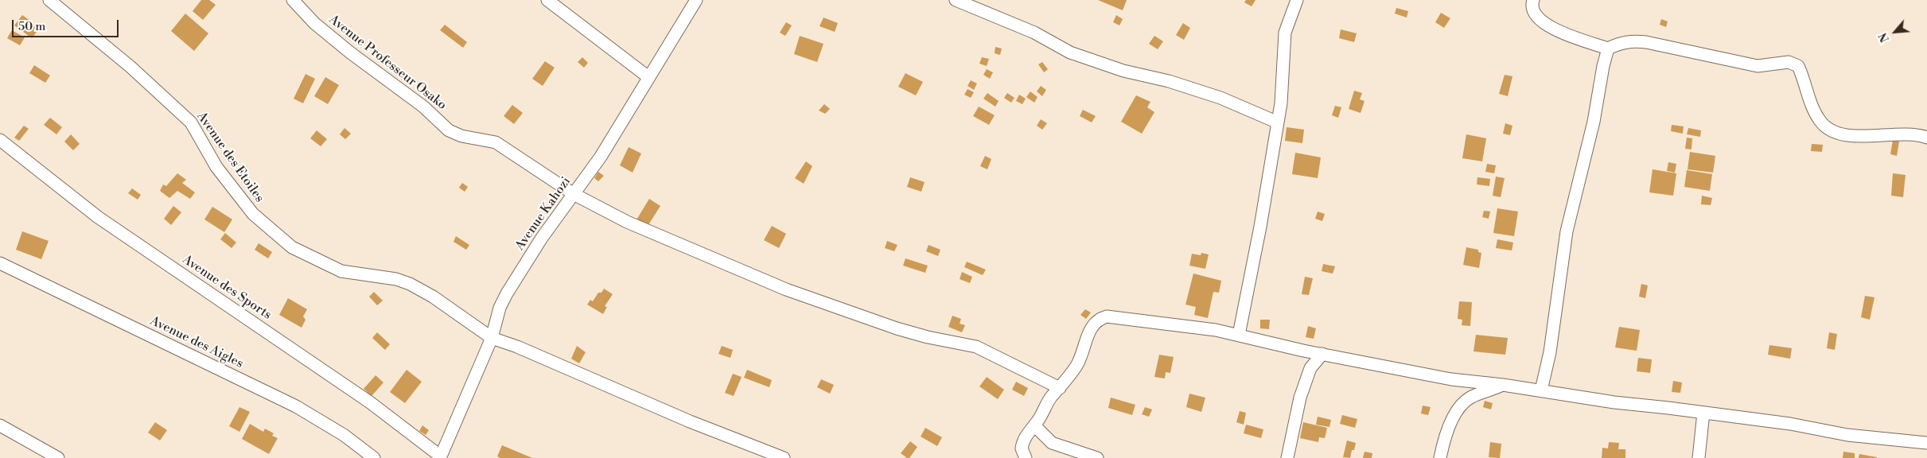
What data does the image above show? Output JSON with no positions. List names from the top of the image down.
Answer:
{
  "streets": {
    "street": [
      "Avenue Professeur Osako",
      "Avenue des Etoiles",
      "Avenue Kahozi",
      "Avenue des Sports",
      "Avenue des Aigles"
    ]
  },
  "crossings": [
    ["Avenue Professeur Osako", "Avenue Kahozi"],
    ["Avenue des Etoiles", "Avenue Kahozi"],
    ["Avenue Kahozi", "Avenue des Sports"]
  ],
  "scale_bar": "50 m",
  "north": "bottom left"
}
